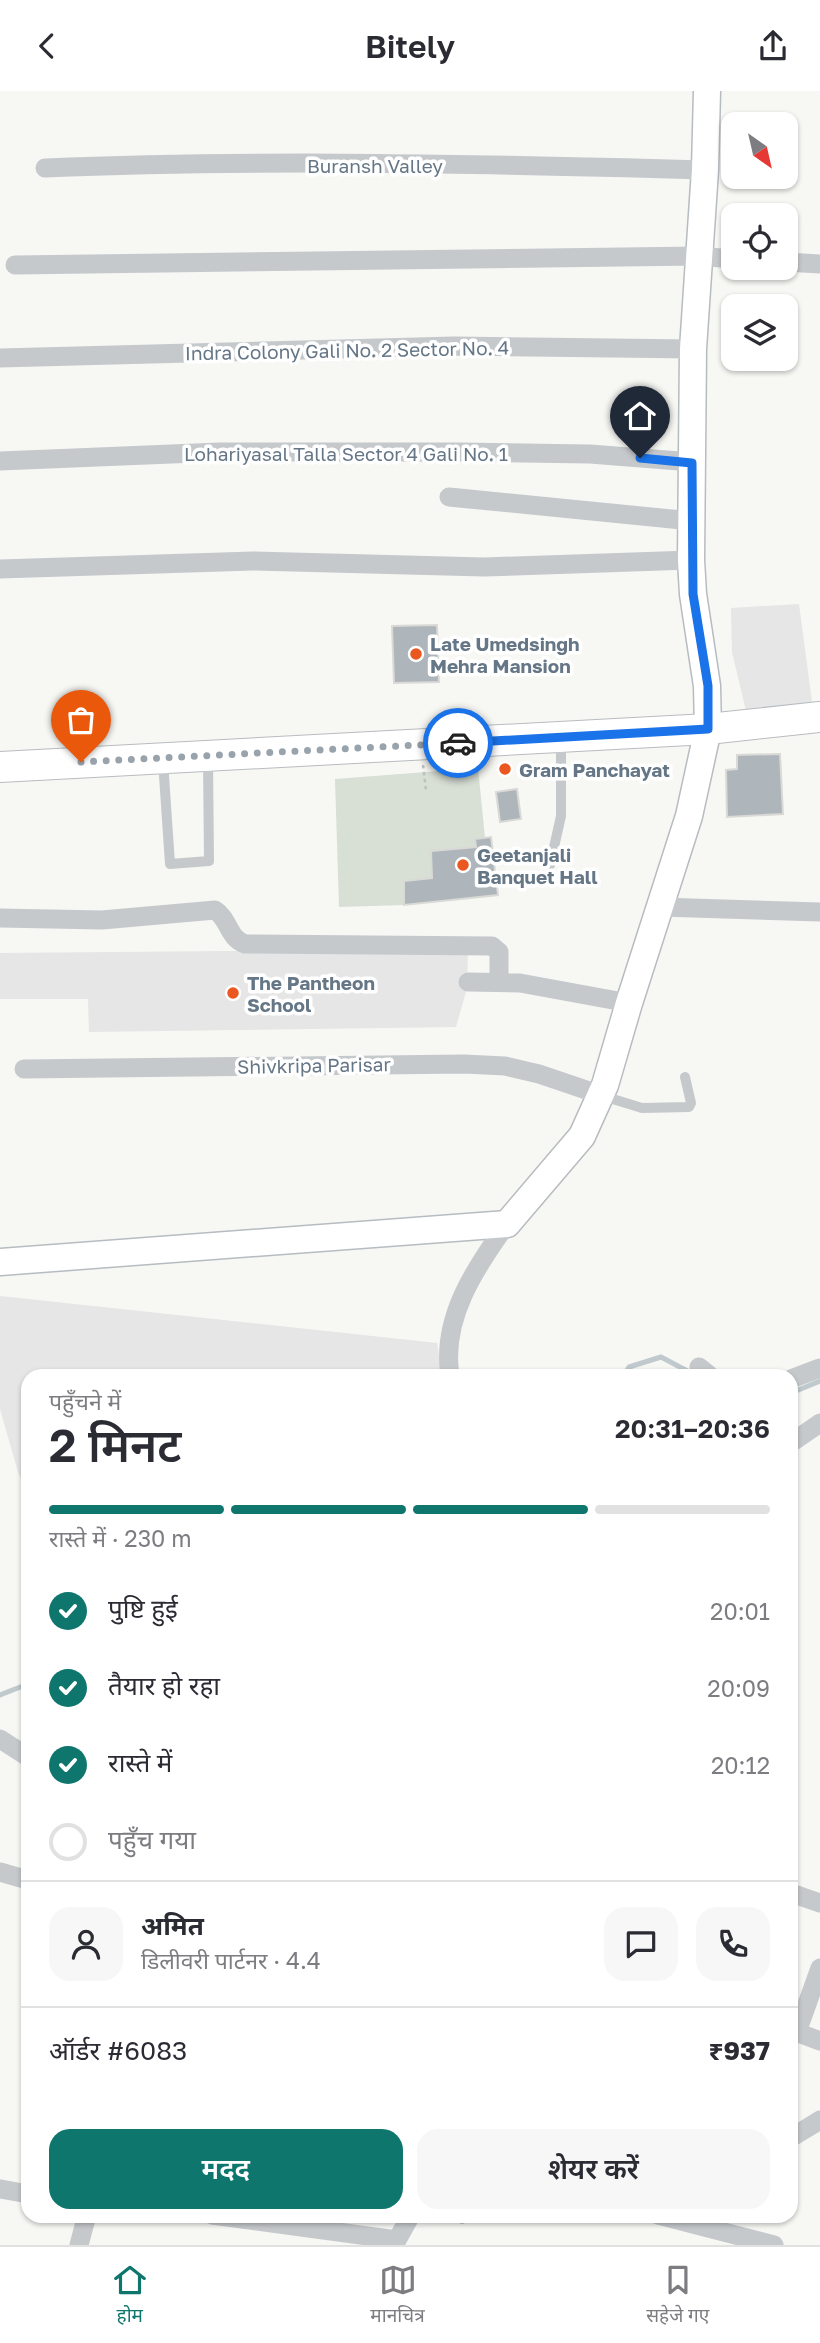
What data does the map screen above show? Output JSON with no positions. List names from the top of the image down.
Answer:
{
  "streets": {
    "street": [
      "Buransh Valley",
      "Indra Colony Gali No. 2 Sector No. 4",
      "Lohariyasal Talla Sector 4 Gali No. 1",
      "Shivkripa Parisar"
    ]
  },
  "places": [
    "Late Umedsingh Mehra Mansion",
    "Gram Panchayat",
    "Geetanjali Banquet Hall",
    "The Pantheon School"
  ],
  "north": "bottom right",
  "page": {
    "header": "Bitely",
    "heading": ["2 मिनट", "पहुँचने में", "20:31–20:36"],
    "panel": [
      "अमित",
      "डिलीवरी पार्टनर · 4.4",
      "ऑर्डर #6083",
      "₹937"
    ],
    "bar": "रास्ते में · 230 m",
    "list": [
      ["पुष्टि हुई", "20:01"],
      ["तैयार हो रहा", "20:09"],
      ["रास्ते में", "20:12"],
      "पहुँच गया"
    ],
    "buttons": ["मदद", "शेयर करें"],
    "tabs": ["होम", "मानचित्र", "सहेजे गए"]
  }
}
